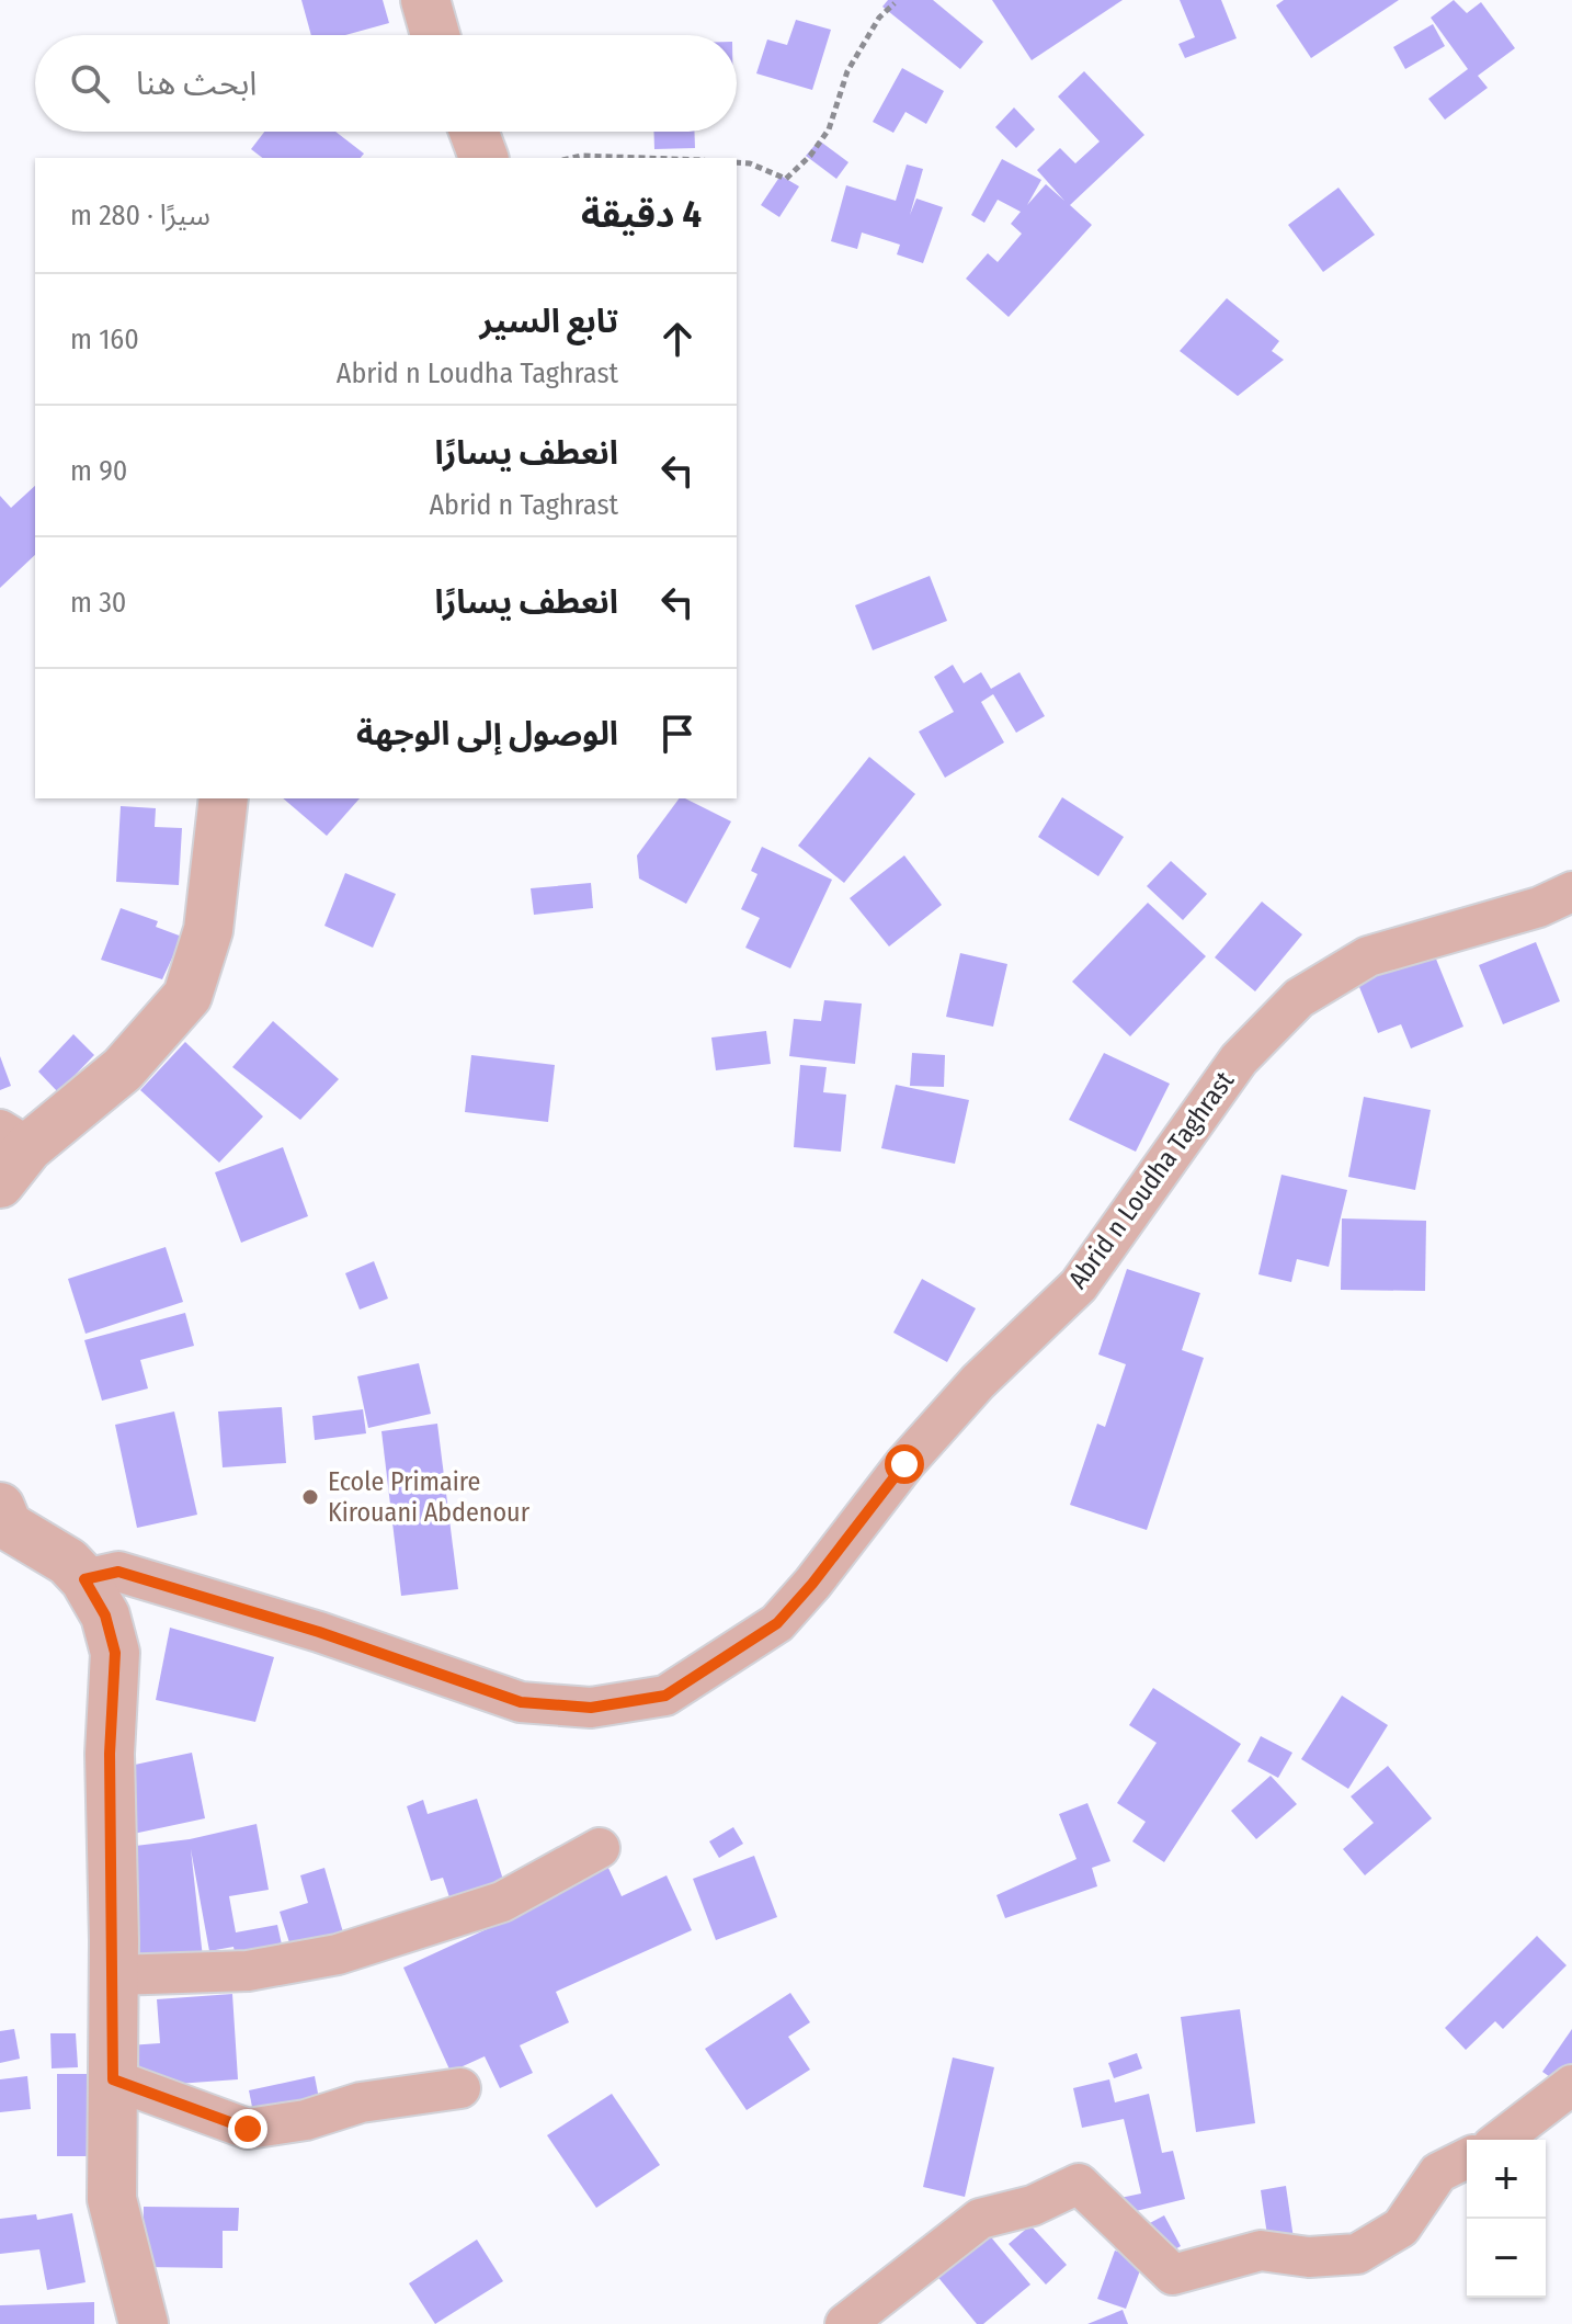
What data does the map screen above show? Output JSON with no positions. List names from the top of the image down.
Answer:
{
  "streets": {
    "street": ["Abrid n Loudha Taghrast"]
  },
  "places": ["Ecole Primaire Kirouani Abdenour"],
  "page": {
    "search": "ابحث هنا",
    "heading": ["4 دقيقة", "سيرًا · 280 m"],
    "list": [
      ["تابع السير", "Abrid n Loudha Taghrast", "160 m"],
      ["انعطف يسارًا", "Abrid n Taghrast", "90 m"],
      ["انعطف يسارًا", "30 m"],
      "الوصول إلى الوجهة"
    ],
    "map_buttons": ["+", "−"]
  }
}
